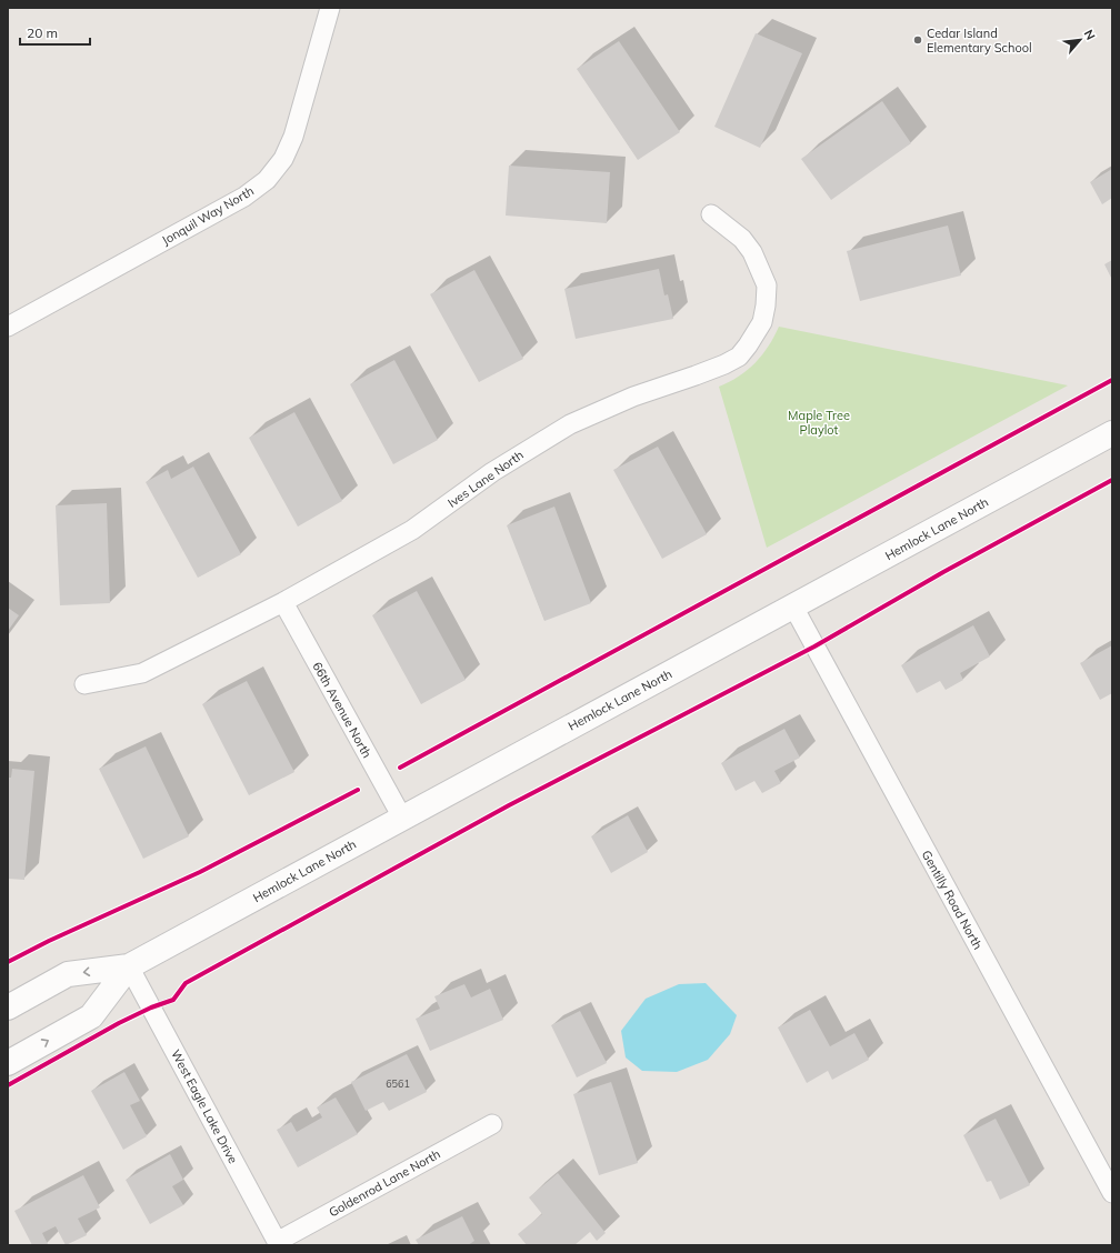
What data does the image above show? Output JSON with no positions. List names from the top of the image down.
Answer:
{
  "streets": {
    "main road": ["Hemlock Lane North"],
    "street": [
      "Jonquil Way North",
      "Ives Lane North",
      "66th Avenue North",
      "Gentilly Road North",
      "West Eagle Lake Drive",
      "Goldenrod Lane North"
    ]
  },
  "crossings": [
    ["Ives Lane North", "66th Avenue North"],
    ["Hemlock Lane North", "66th Avenue North"],
    ["Hemlock Lane North", "Gentilly Road North"],
    ["Hemlock Lane North", "West Eagle Lake Drive"],
    ["West Eagle Lake Drive", "Goldenrod Lane North"]
  ],
  "parks": ["Maple Tree Playlot"],
  "places": ["Cedar Island Elementary School"],
  "house_numbers": ["6561"],
  "scale_bar": "20 m",
  "north": "top right"
}
